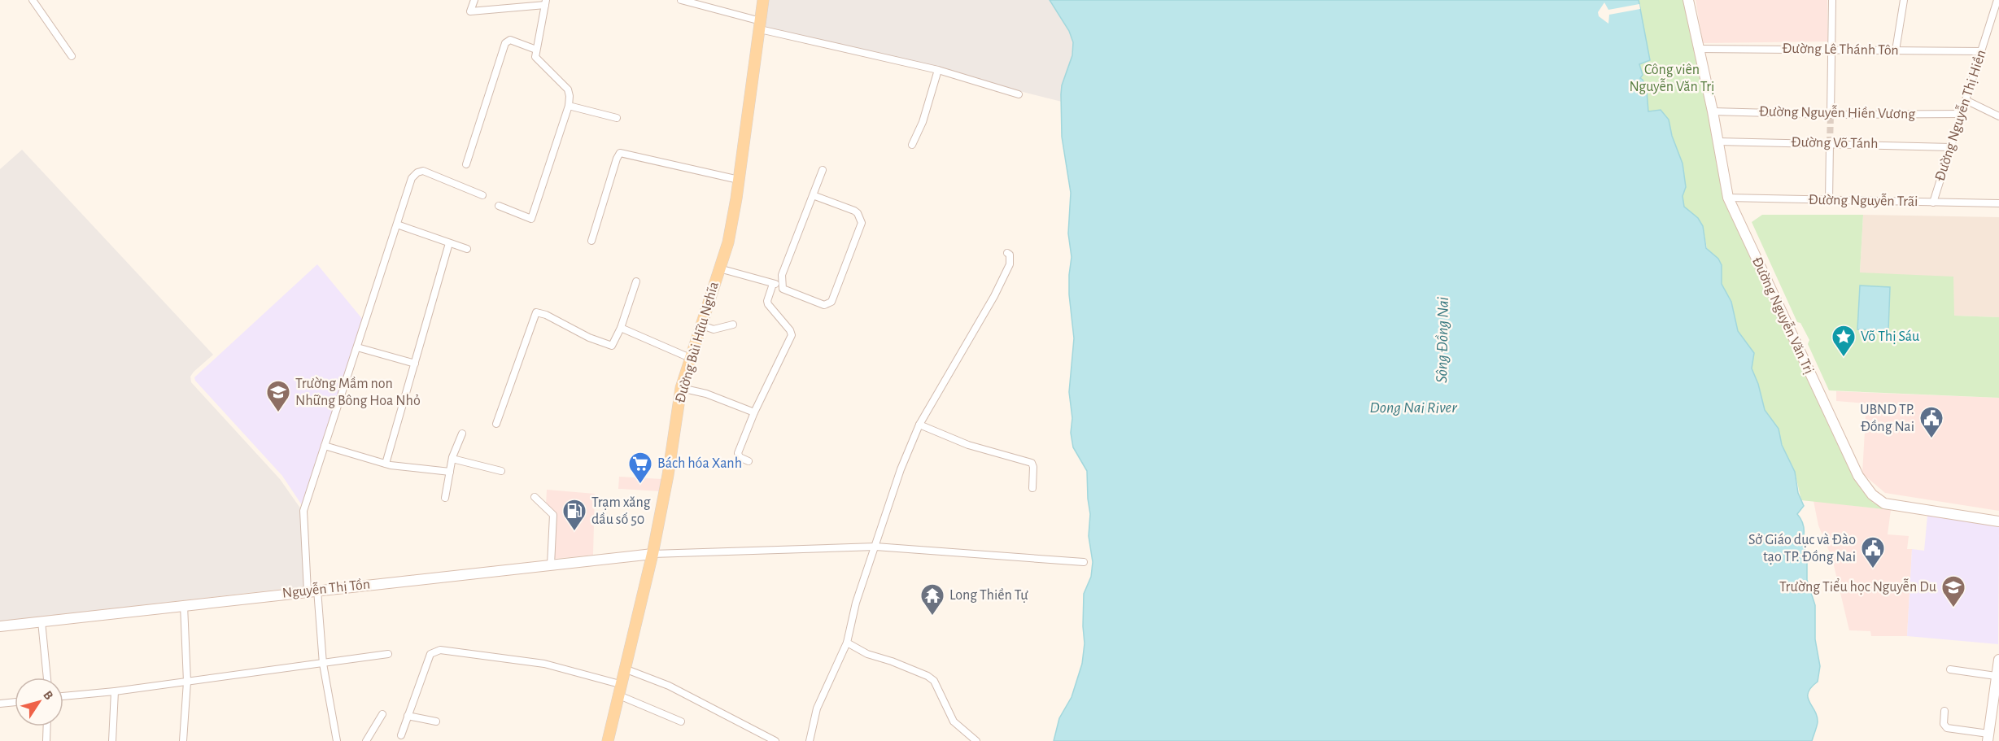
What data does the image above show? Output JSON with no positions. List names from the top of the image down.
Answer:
{
  "streets": {
    "main road": ["Đường Bùi Hữu Nghĩa"],
    "street": [
      "Đường Lê Thánh Tôn",
      "Đường Nguyễn Hiền Vương",
      "Đường Nguyễn Thị Hiền",
      "Đường Võ Tánh",
      "Đường Nguyễn Trãi",
      "Đường Nguyễn Văn Trị",
      "Nguyễn Thị Tồn"
    ]
  },
  "crossings": [
    ["Đường Lê Thánh Tôn", "Đường Nguyễn Thị Hiền"],
    ["Đường Lê Thánh Tôn", "Đường Nguyễn Văn Trị"],
    ["Đường Nguyễn Hiền Vương", "Đường Nguyễn Thị Hiền"],
    ["Đường Nguyễn Hiền Vương", "Đường Nguyễn Văn Trị"],
    ["Đường Nguyễn Thị Hiền", "Đường Võ Tánh"],
    ["Đường Nguyễn Thị Hiền", "Đường Nguyễn Trãi"],
    ["Đường Võ Tánh", "Đường Nguyễn Văn Trị"],
    ["Đường Nguyễn Trãi", "Đường Nguyễn Văn Trị"],
    ["Đường Bùi Hữu Nghĩa", "Nguyễn Thị Tồn"]
  ],
  "water": ["Sông Đồng Nai", "Dong Nai River"],
  "parks": ["Công viên Nguyễn Văn Trị"],
  "places": {
    "place": ["Võ Thị Sáu"],
    "school or university": ["Trường Mầm non Những Bông Hoa Nhỏ", "Trường Tiểu học Nguyễn Du"],
    "public building": ["UBND TP. Đồng Nai", "Sở Giáo dục và Đào tạo TP. Đồng Nai"],
    "supermarket": ["Bách hóa Xanh"],
    "fuel station": ["Trạm xăng dầu số 50"],
    "temple": ["Long Thiền Tự"]
  },
  "north": "top right"
}
